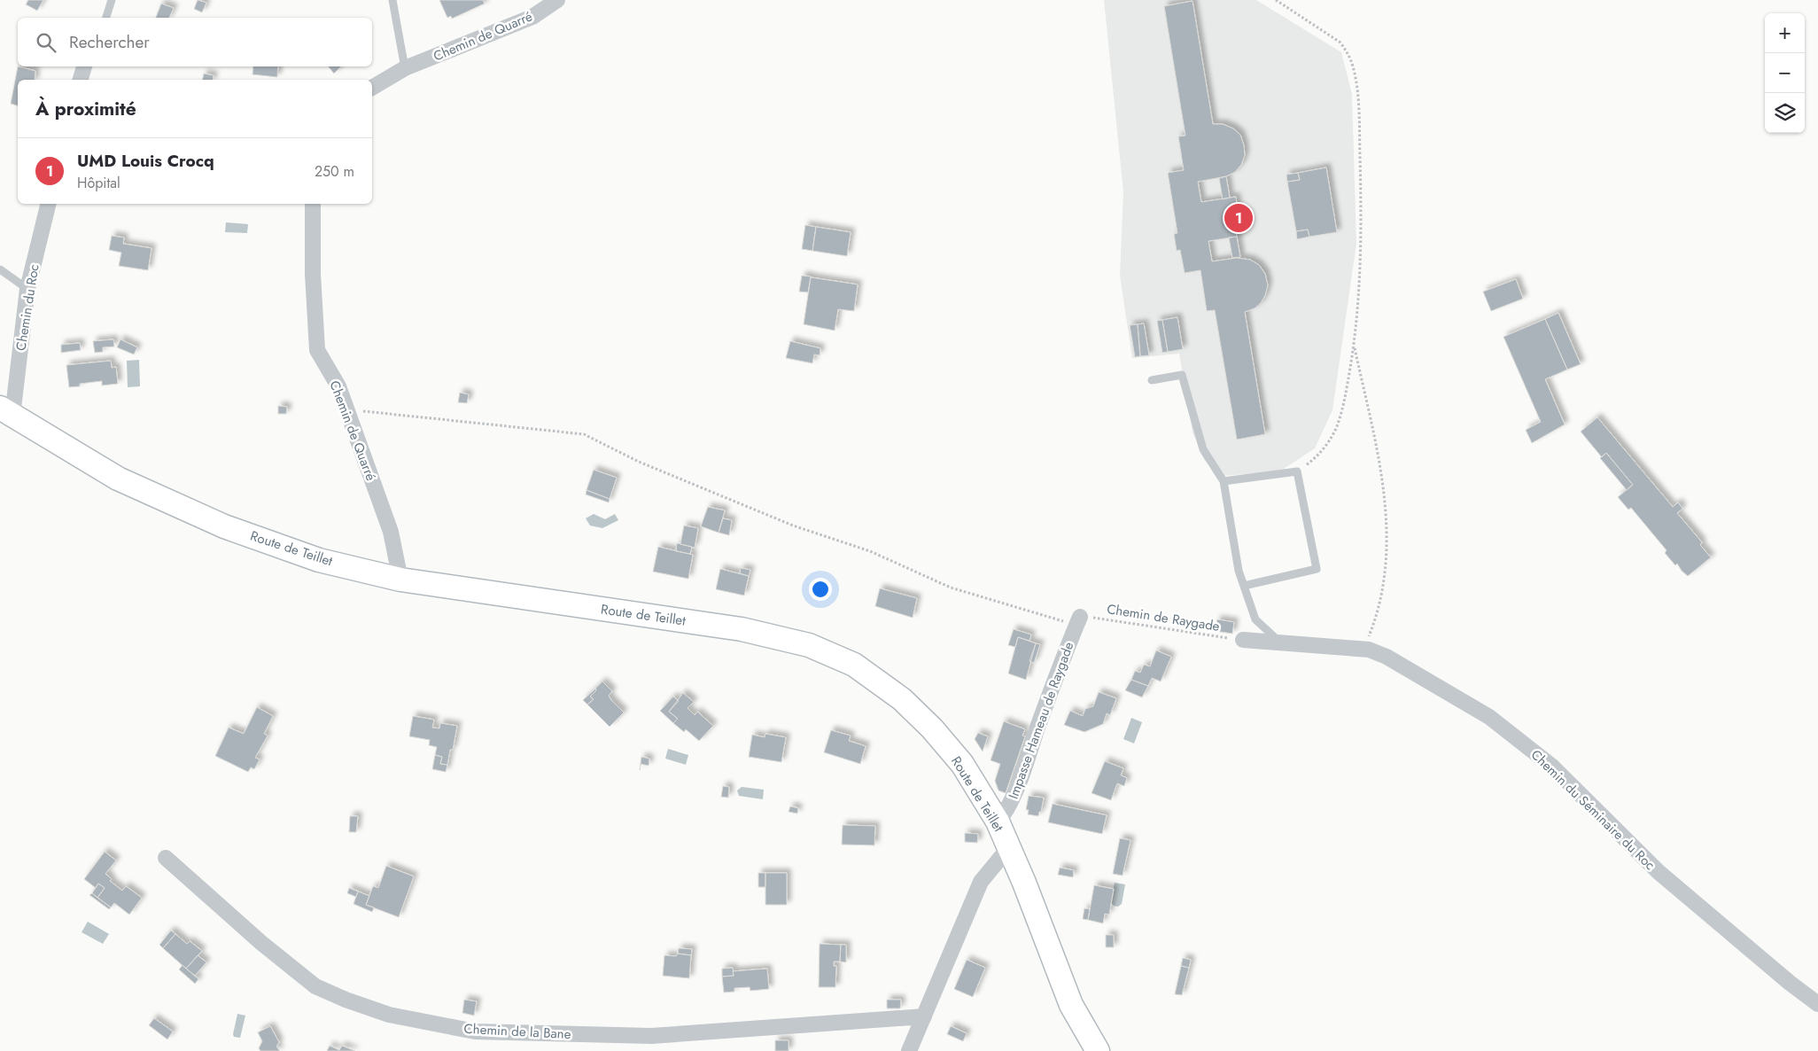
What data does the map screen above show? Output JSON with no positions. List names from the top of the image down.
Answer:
{
  "streets": {
    "main road": ["Route de Teillet"],
    "street": [
      "Chemin de Quarré",
      "Chemin du Roc",
      "Impasse Hameau de Raygade",
      "Chemin du Séminaire du Roc",
      "Chemin de la Bane"
    ],
    "path": ["Chemin de Raygade"]
  },
  "crossings": [
    ["Chemin de Quarré", "Route de Teillet"],
    ["Chemin de Quarré", "Chemin de Raygade"],
    ["Chemin du Roc", "Route de Teillet"],
    ["Route de Teillet", "Impasse Hameau de Raygade"],
    ["Chemin de Raygade", "Impasse Hameau de Raygade"],
    ["Chemin de Raygade", "Chemin du Séminaire du Roc"]
  ],
  "page": {
    "map_buttons": ["+", "−"],
    "search": "Rechercher",
    "heading": "À proximité",
    "list": [
      {
        "mark": "1",
        "name": "UMD Louis Crocq",
        "note": "Hôpital",
        "value": "250 m"
      }
    ],
    "pins": "1"
  }
}
